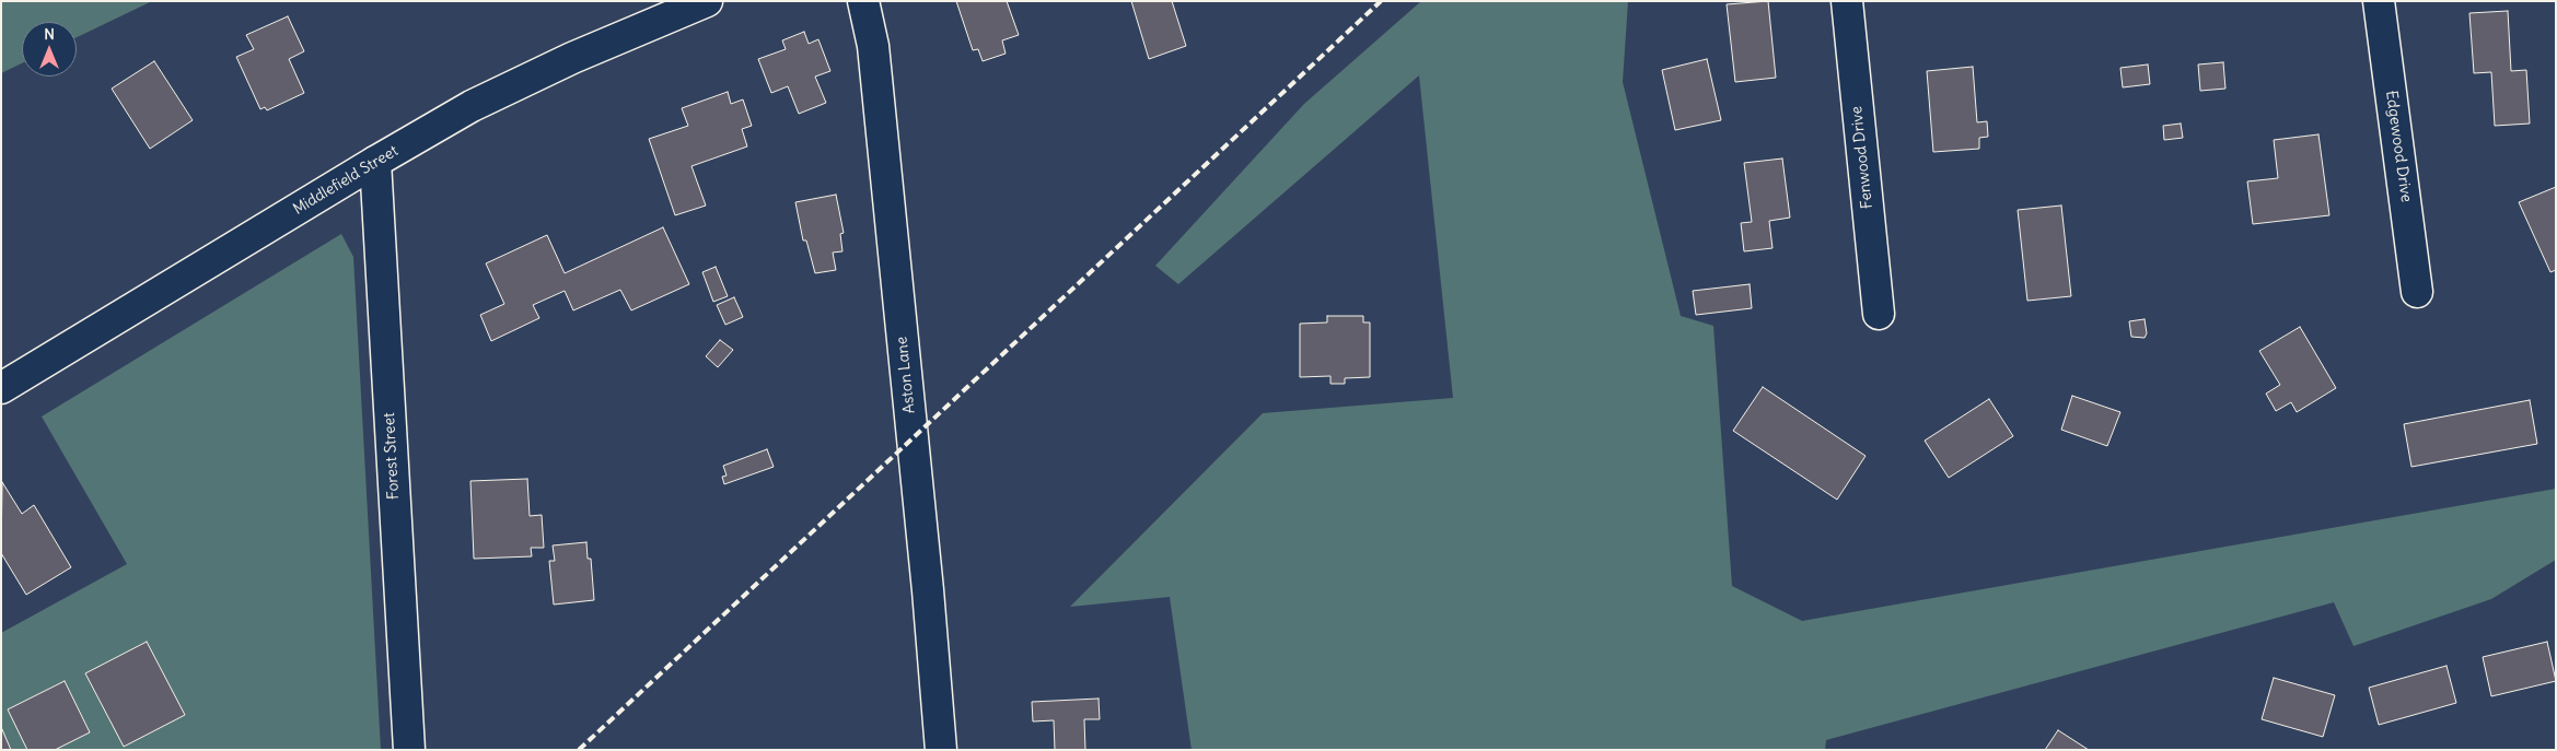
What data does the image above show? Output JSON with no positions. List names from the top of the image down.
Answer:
{
  "streets": {
    "street": [
      "Edgewood Drive",
      "Fenwood Drive",
      "Middlefield Street",
      "Aston Lane",
      "Forest Street"
    ]
  },
  "crossings": [
    ["Middlefield Street", "Forest Street"]
  ],
  "north": "top"
}
